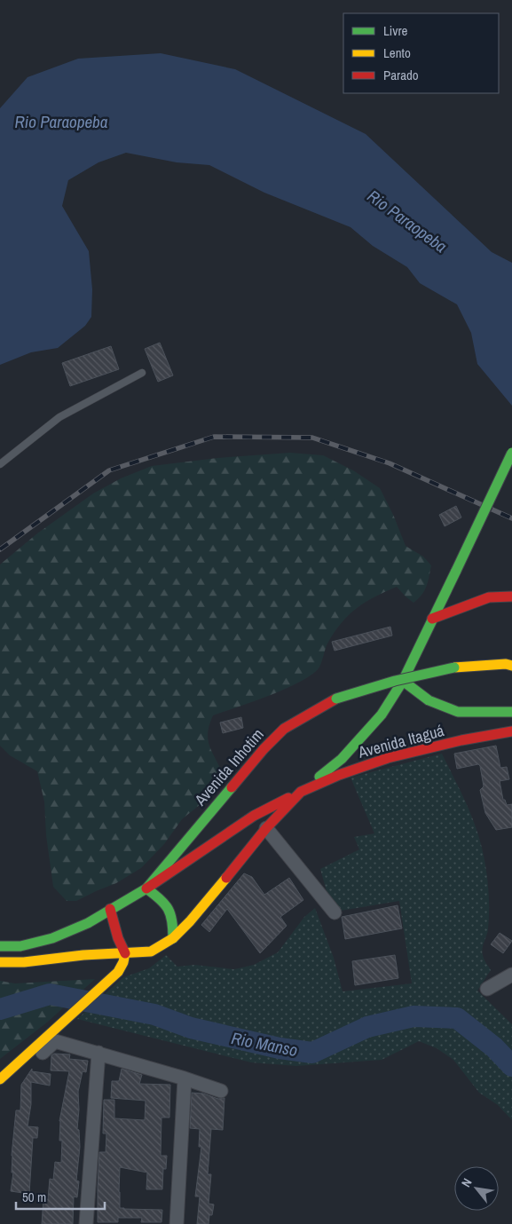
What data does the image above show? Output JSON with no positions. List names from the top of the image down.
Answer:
{
  "streets": {
    "main road": ["Avenida Itaguá", "Avenida Inhotim"]
  },
  "water": ["Rio Paraopeba", "Rio Manso"],
  "legend": ["Livre", "Lento", "Parado"],
  "scale_bar": "50 m",
  "north": "top left"
}
